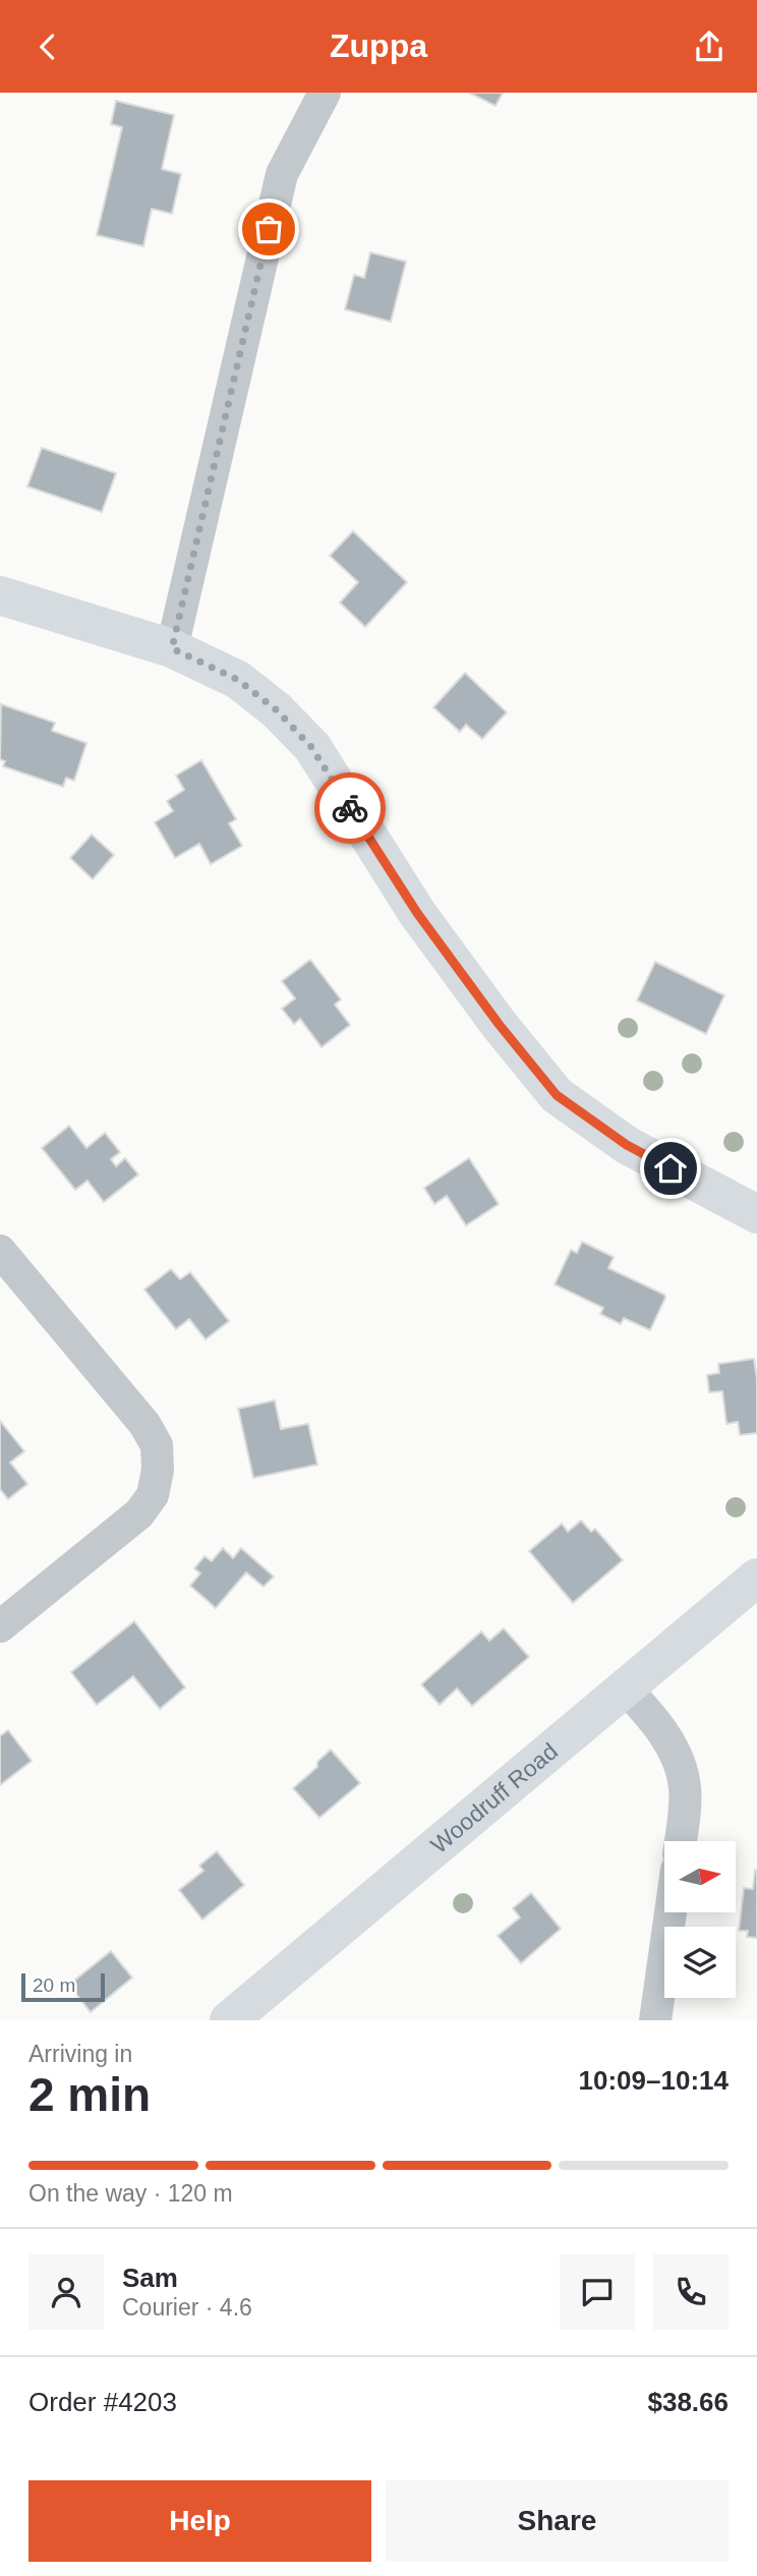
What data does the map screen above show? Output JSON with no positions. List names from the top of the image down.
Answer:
{
  "streets": {
    "main road": ["Woodruff Road"]
  },
  "scale_bar": "20 m",
  "north": "right",
  "page": {
    "header": "Zuppa",
    "scale": "20 m",
    "heading": ["2 min", "Arriving in", "10:09–10:14"],
    "panel": [
      "Sam",
      "Courier · 4.6",
      "Order #4203",
      "$38.66"
    ],
    "bar": "On the way · 120 m",
    "buttons": ["Help", "Share"]
  }
}
